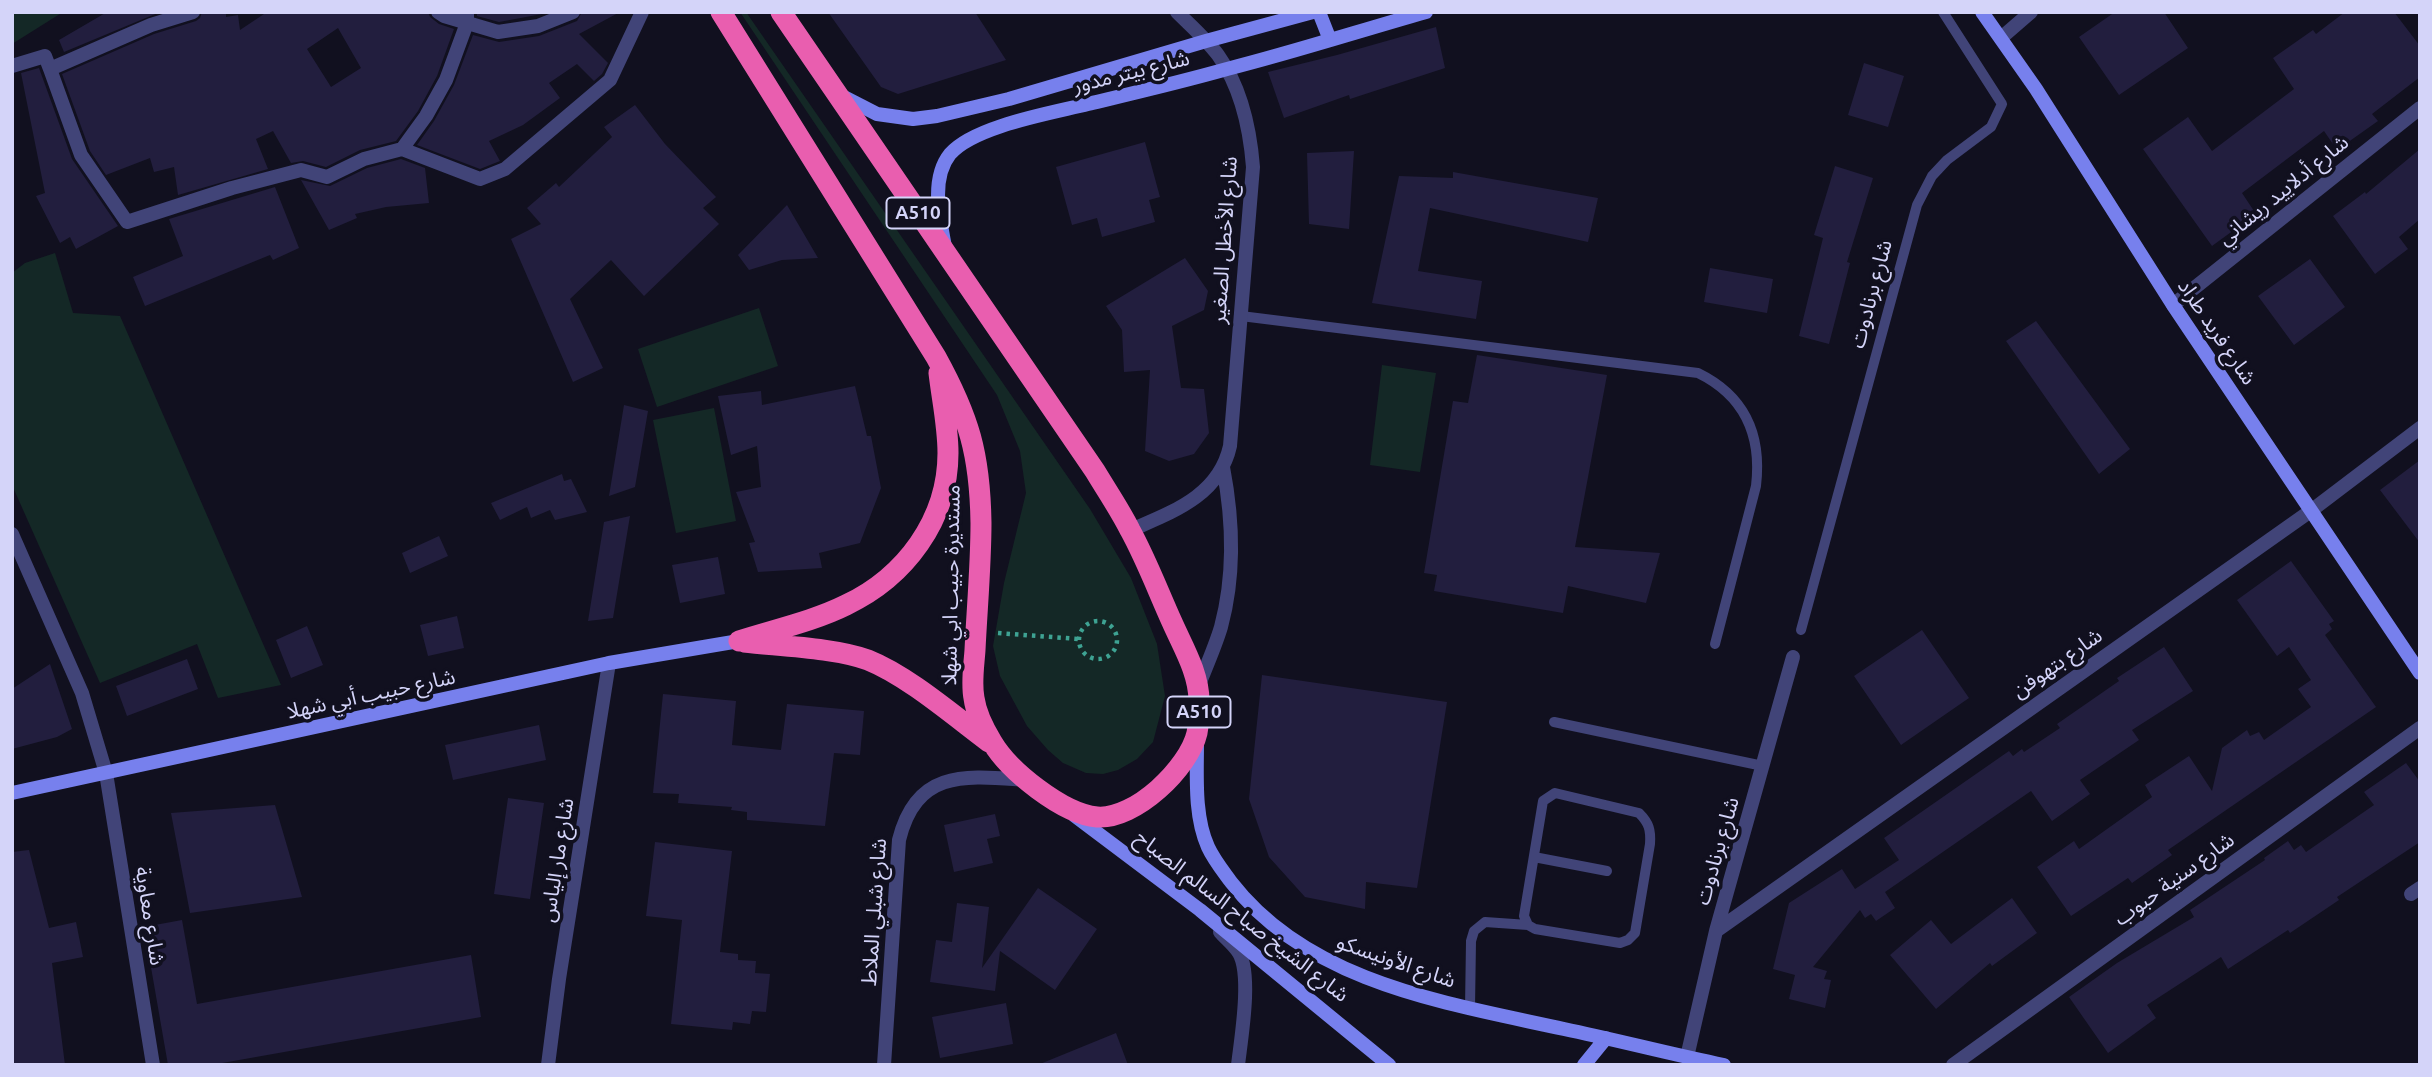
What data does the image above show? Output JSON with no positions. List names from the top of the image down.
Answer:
{
  "streets": {
    "highway": ["A510", "مستديرة حبيب ابي شهلا"],
    "street": [
      "شارع بيتر مدور",
      "شارع أدلاييد ريشاني",
      "شارع الأخطل الصغير",
      "شارع برنادوت",
      "شارع فريد طراد",
      "شارع بتهوفن",
      "شارع حبيب أبي شهلا",
      "شارع مار إلياس",
      "شارع سنية حبوب",
      "شارع شبلي الملاط",
      "شارع معاوية",
      "شارع الشيخ صباح السالم الصباح",
      "شارع الأونيسكو"
    ]
  },
  "crossings": [
    ["شارع بيتر مدور", "A510"],
    ["شارع بيتر مدور", "شارع الأخطل الصغير"],
    ["شارع بيتر مدور", "مستديرة حبيب ابي شهلا"],
    ["شارع أدلاييد ريشاني", "شارع فريد طراد"],
    ["A510", "مستديرة حبيب ابي شهلا"],
    ["شارع برنادوت", "شارع بتهوفن"],
    ["شارع برنادوت", "شارع الأونيسكو"],
    ["شارع فريد طراد", "شارع بتهوفن"],
    ["مستديرة حبيب ابي شهلا", "شارع شبلي الملاط"],
    ["مستديرة حبيب ابي شهلا", "شارع الشيخ صباح السالم الصباح"],
    ["مستديرة حبيب ابي شهلا", "شارع الأونيسكو"],
    ["شارع حبيب أبي شهلا", "شارع مار إلياس"],
    ["شارع حبيب أبي شهلا", "شارع معاوية"]
  ]
}
